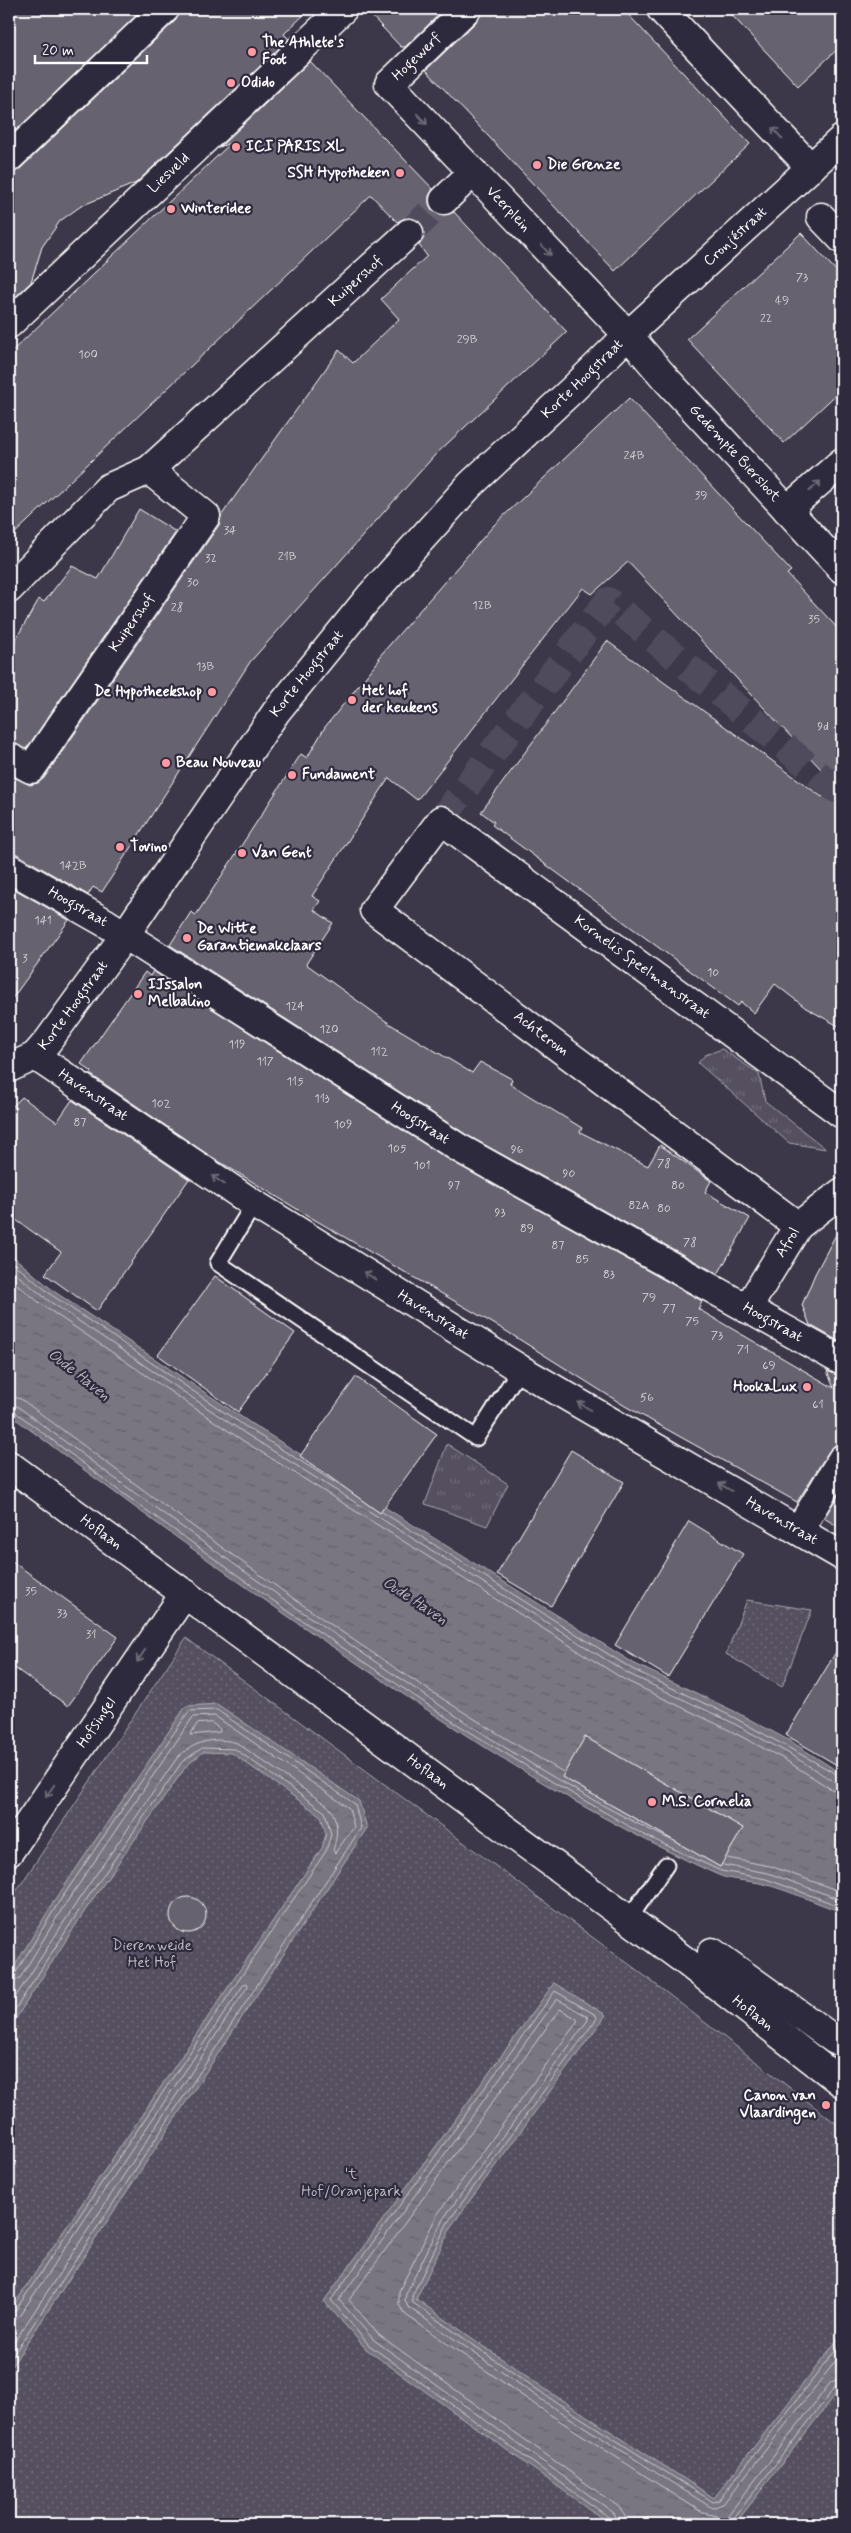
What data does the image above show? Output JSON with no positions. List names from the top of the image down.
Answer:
{
  "streets": {
    "street": [
      "Hogewerf",
      "Liesveld",
      "Veerplein",
      "Cronjéstraat",
      "Kuipershof",
      "Korte Hoogstraat",
      "Gedempte Biersloot",
      "Hoogstraat",
      "Kornelis Speelmanstraat",
      "Achterom",
      "Havenstraat",
      "Afrol",
      "Hoflaan",
      "Hofsingel"
    ]
  },
  "crossings": [
    ["Hogewerf", "Veerplein"],
    ["Veerplein", "Cronjéstraat"],
    ["Veerplein", "Korte Hoogstraat"],
    ["Veerplein", "Gedempte Biersloot"],
    ["Cronjéstraat", "Korte Hoogstraat"],
    ["Cronjéstraat", "Gedempte Biersloot"],
    ["Korte Hoogstraat", "Gedempte Biersloot"],
    ["Korte Hoogstraat", "Hoogstraat"],
    ["Korte Hoogstraat", "Havenstraat"],
    ["Hoogstraat", "Afrol"],
    ["Kornelis Speelmanstraat", "Achterom"],
    ["Achterom", "Afrol"],
    ["Hoflaan", "Hofsingel"]
  ],
  "one_way": ["Veerplein", "Havenstraat", "Hofsingel"],
  "water": ["Oude Haven"],
  "parks": ["Dierenweide Het Hof", "'t Hof/Oranjepark"],
  "places": [
    "The Athlete's Foot",
    "Odido",
    "ICI PARIS XL",
    "Die Grenze",
    "SSH Hypotheken",
    "Winteridee",
    "De Hypotheekshop",
    "Het hof der keukens",
    "Beau Nouveau",
    "Fundament",
    "Tovino",
    "Van Gent",
    "De Witte Garantiemakelaars",
    "IJssalon Melbalino",
    "HookaLux",
    "M.S. Cornelia",
    "Canon van Vlaardingen"
  ],
  "house_numbers": [
    "73",
    "49",
    "22",
    "29B",
    "100",
    "24B",
    "39",
    "34",
    "21B",
    "32",
    "30",
    "12B",
    "28",
    "35",
    "13B",
    "9d",
    "142B",
    "141",
    "3",
    "10",
    "124",
    "120",
    "119",
    "112",
    "117",
    "115",
    "113",
    "102",
    "87",
    "109",
    "105",
    "96",
    "78",
    "101",
    "90",
    "97",
    "80",
    "82A",
    "80",
    "93",
    "89",
    "78",
    "87",
    "85",
    "83",
    "79",
    "77",
    "75",
    "73",
    "71",
    "69",
    "56",
    "61",
    "35",
    "33",
    "31"
  ],
  "scale_bar": "20 m"
}
